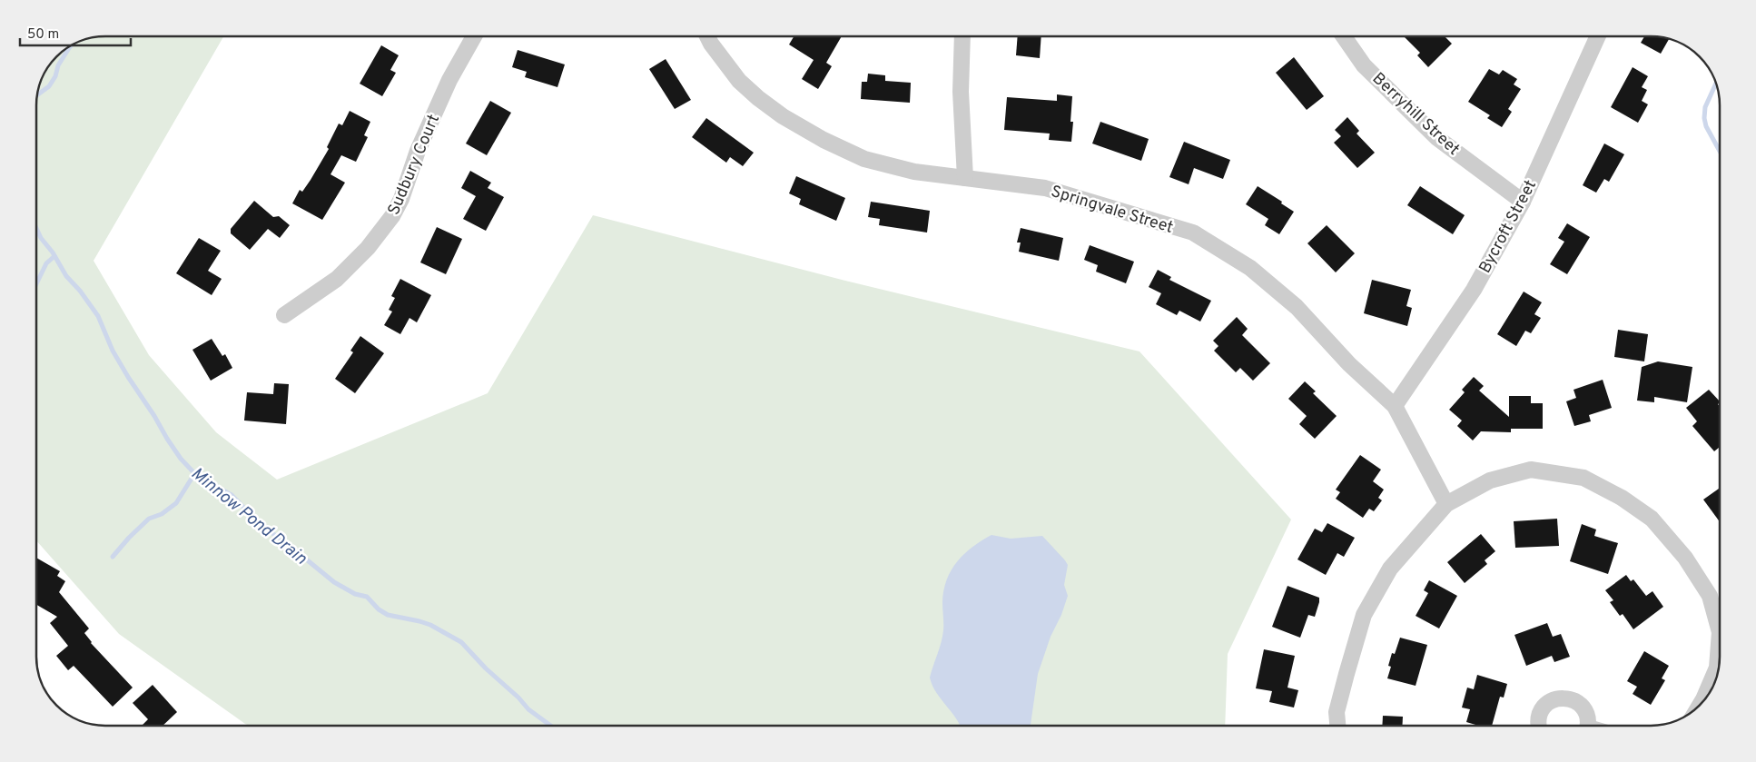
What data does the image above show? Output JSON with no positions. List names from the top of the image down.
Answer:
{
  "streets": {
    "street": [
      "Berryhill Street",
      "Sudbury Court",
      "Springvale Street",
      "Bycroft Street"
    ]
  },
  "crossings": [
    ["Berryhill Street", "Bycroft Street"],
    ["Springvale Street", "Bycroft Street"]
  ],
  "water": ["Minnow Pond Drain"],
  "scale_bar": "50 m"
}
